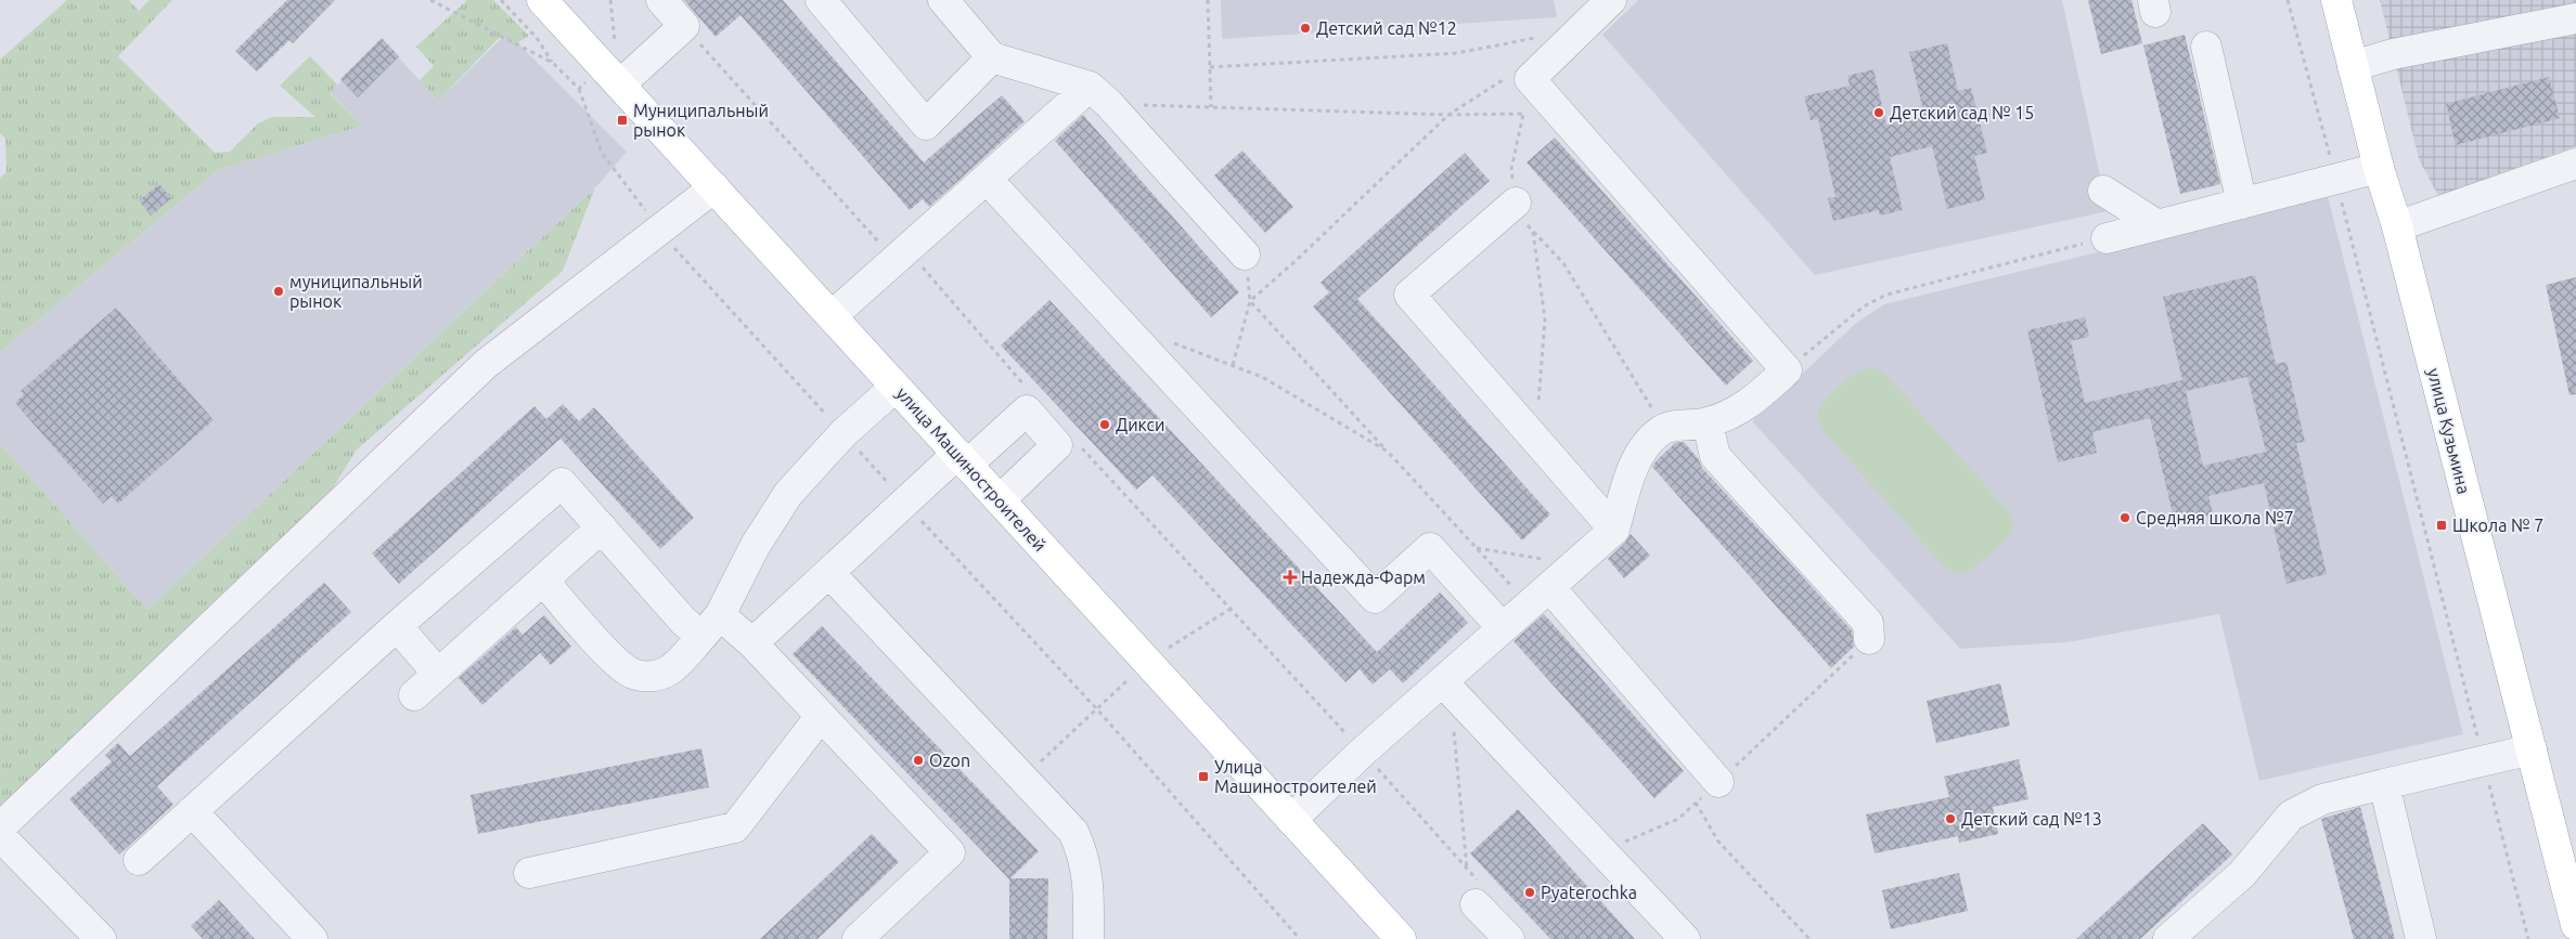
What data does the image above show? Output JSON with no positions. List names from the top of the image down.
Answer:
{
  "streets": {
    "main road": ["улица Кузьмина", "улица Машиностроителей"]
  },
  "places": {
    "other": [
      "Детский сад №12",
      "Детский сад № 15",
      "муниципальный рынок",
      "Дикси",
      "Средняя школа №7",
      "Ozon",
      "Детский сад №13",
      "Pyaterochka"
    ],
    "transit": ["Муниципальный рынок", "Школа № 7", "Улица Машиностроителей"],
    "health": ["Надежда-Фарм"]
  }
}
